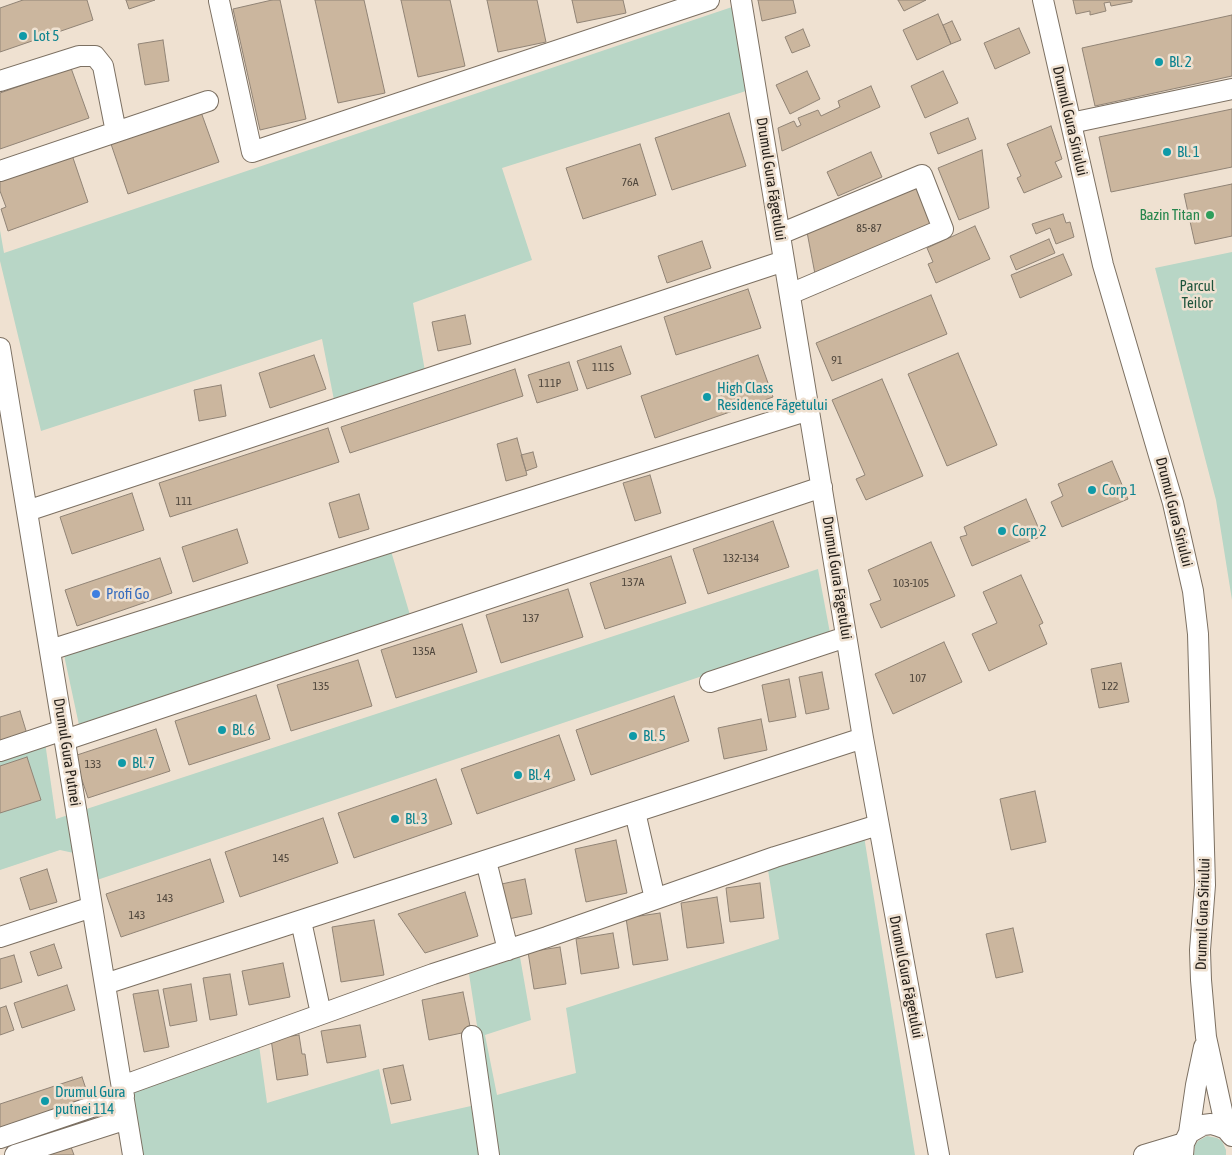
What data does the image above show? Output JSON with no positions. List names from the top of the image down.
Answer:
{
  "streets": {
    "street": ["Drumul Gura Siriului", "Drumul Gura Făgetului", "Drumul Gura Putnei"]
  },
  "parks": ["Parcul Teilor"],
  "places": [
    "Lot 5",
    "Bl. 2",
    "Bl. 1",
    "Bazin Titan",
    "High Class Residence Făgetului",
    "Corp 1",
    "Corp 2",
    "Profi Go",
    "Bl. 6",
    "Bl. 5",
    "Bl. 7",
    "Bl. 4",
    "Bl. 3",
    "Drumul Gura putnei 114"
  ],
  "house_numbers": [
    "76A",
    "85-87",
    "91",
    "111S",
    "111P",
    "111",
    "132-134",
    "137A",
    "103-105",
    "137",
    "135A",
    "107",
    "135",
    "122",
    "133",
    "145",
    "143",
    "143"
  ]
}
